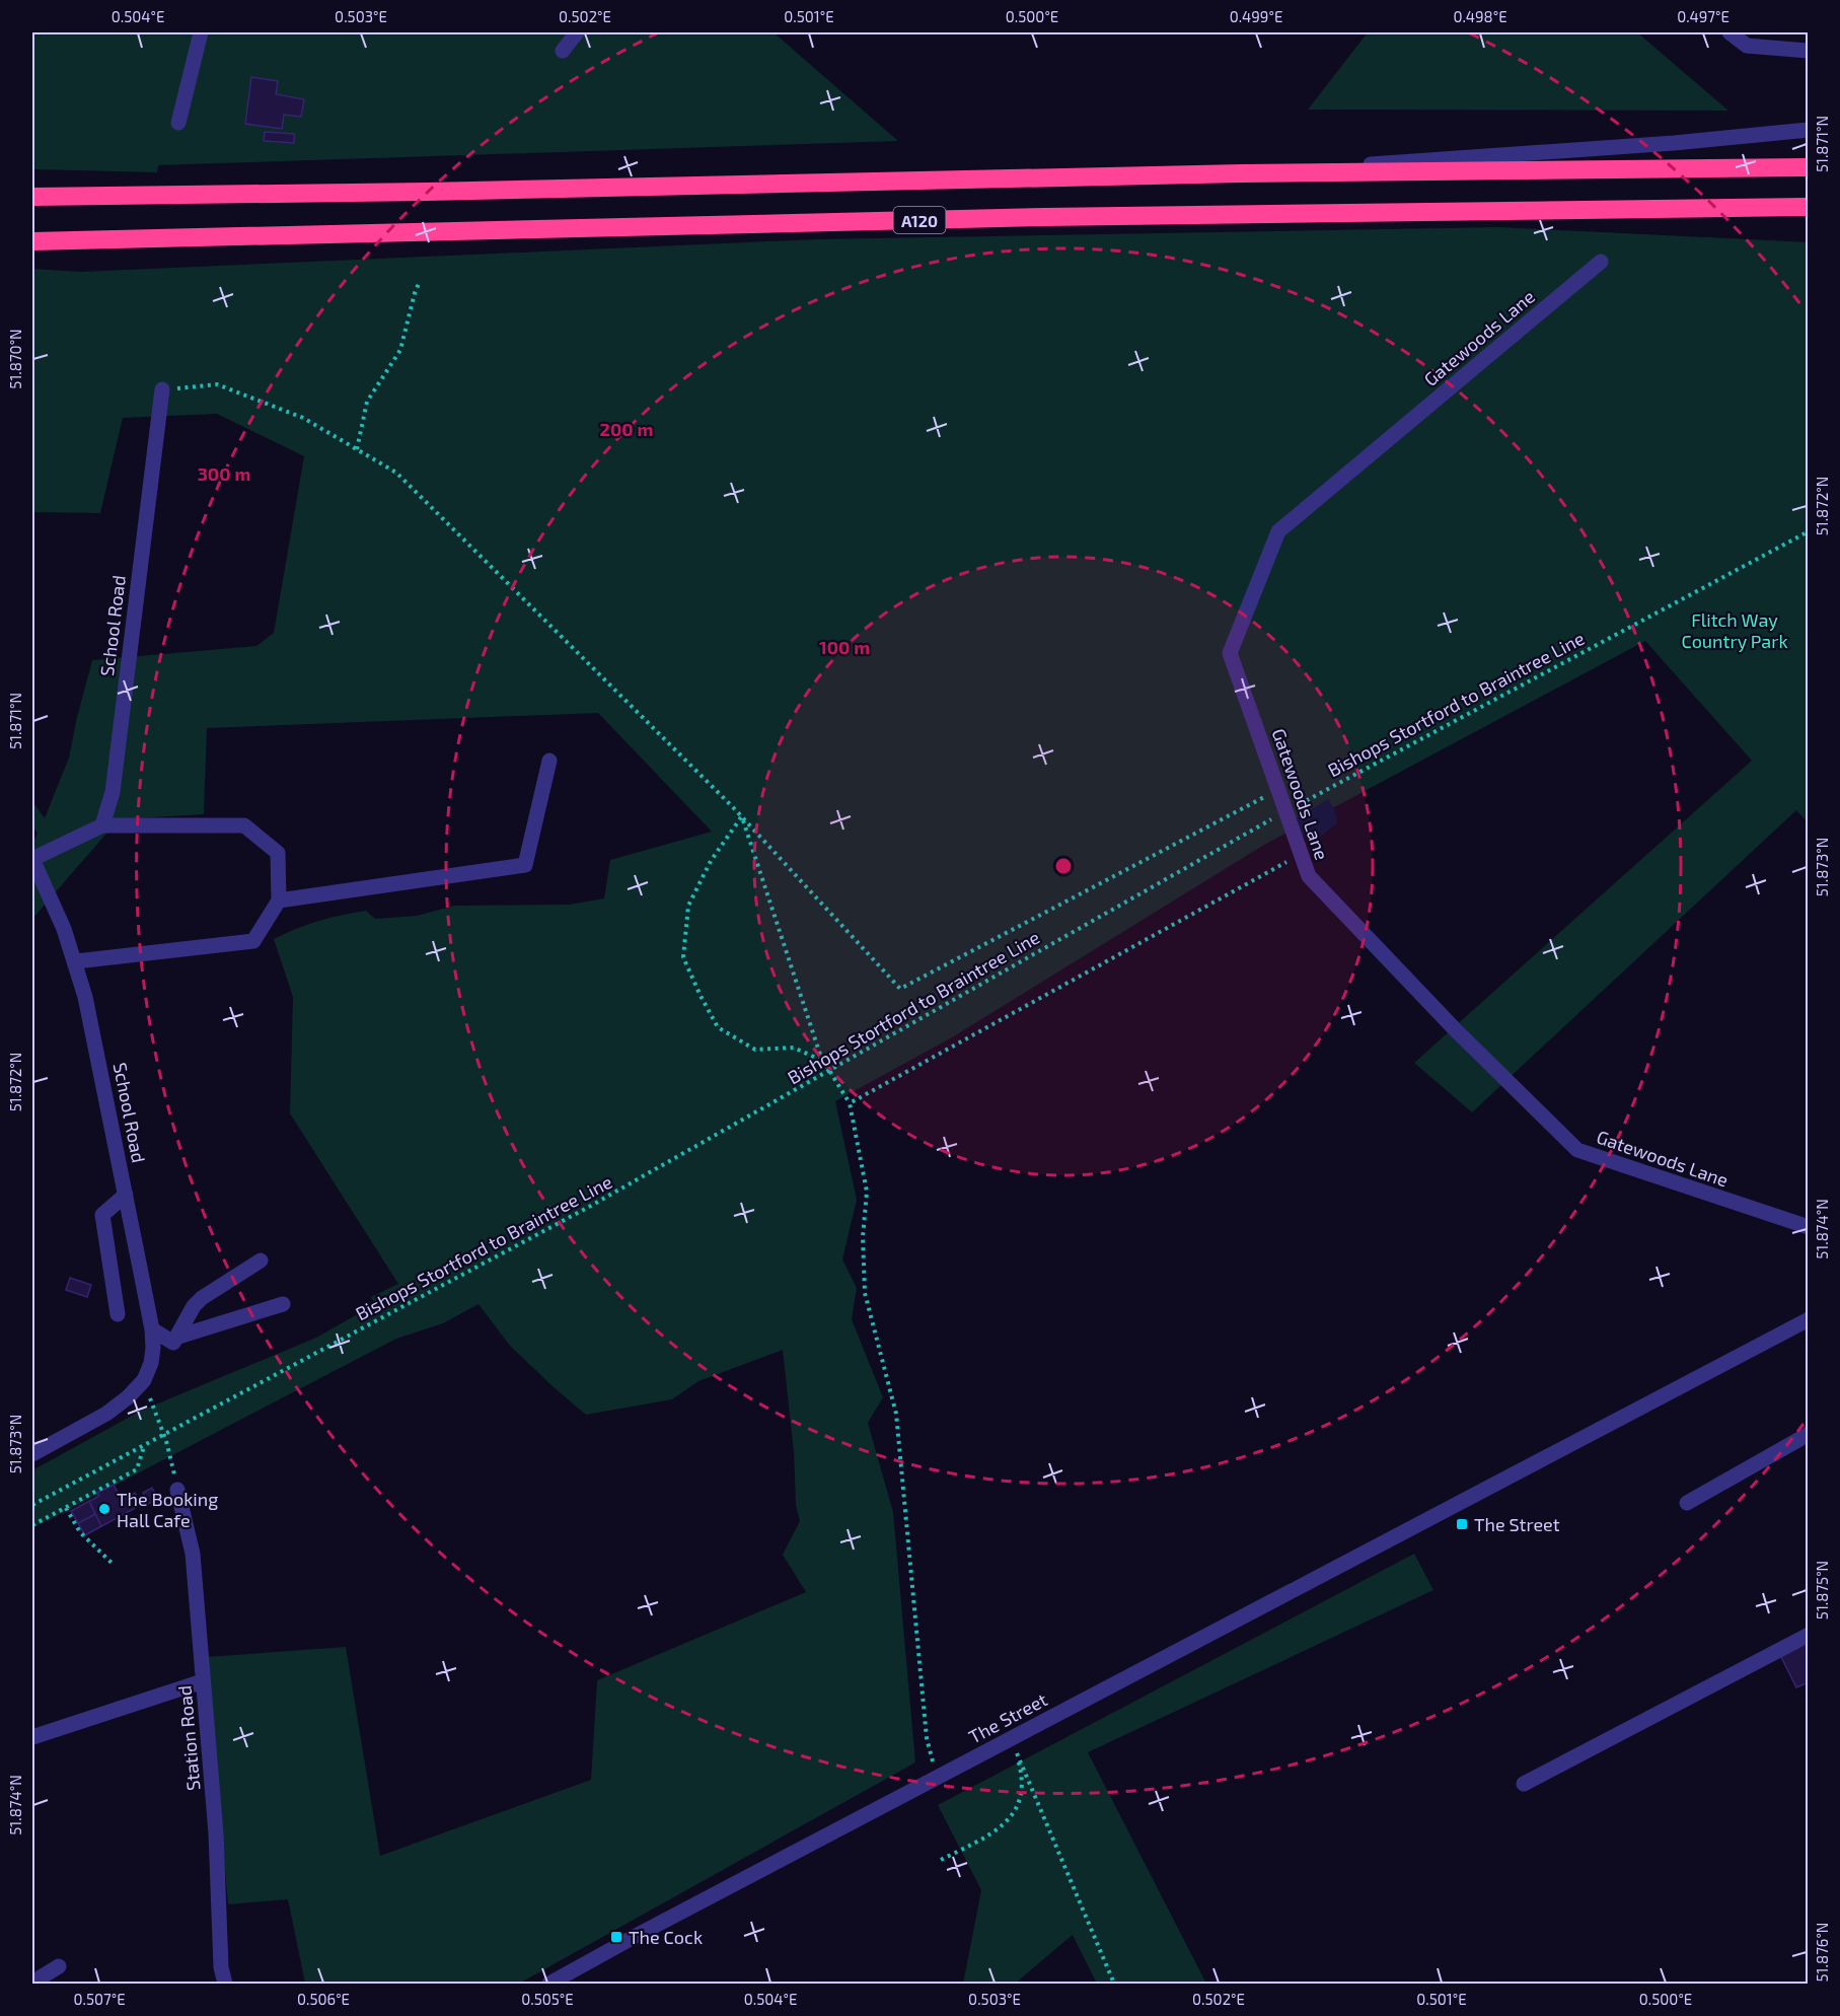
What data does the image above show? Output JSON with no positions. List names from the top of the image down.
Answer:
{
  "streets": {
    "highway": ["A120"],
    "street": [
      "Gatewoods Lane",
      "School Road",
      "The Street",
      "Station Road"
    ],
    "path": ["Bishops Stortford to Braintree Line"]
  },
  "crossings": [
    ["Gatewoods Lane", "Bishops Stortford to Braintree Line"]
  ],
  "parks": ["Flitch Way Country Park"],
  "places": {
    "other": ["The Booking Hall Cafe"],
    "transit": ["The Street", "The Cock"]
  },
  "coordinates": [
    "0.504°E",
    "0.503°E",
    "0.502°E",
    "0.501°E",
    "0.500°E",
    "0.499°E",
    "0.498°E",
    "0.497°E",
    "51.871°N",
    "51.870°N",
    "51.872°N",
    "51.873°N",
    "51.874°N",
    "51.875°N",
    "51.876°N",
    "0.507°E",
    "0.506°E",
    "0.505°E"
  ],
  "rings": ["200 m", "300 m", "100 m"]
}
